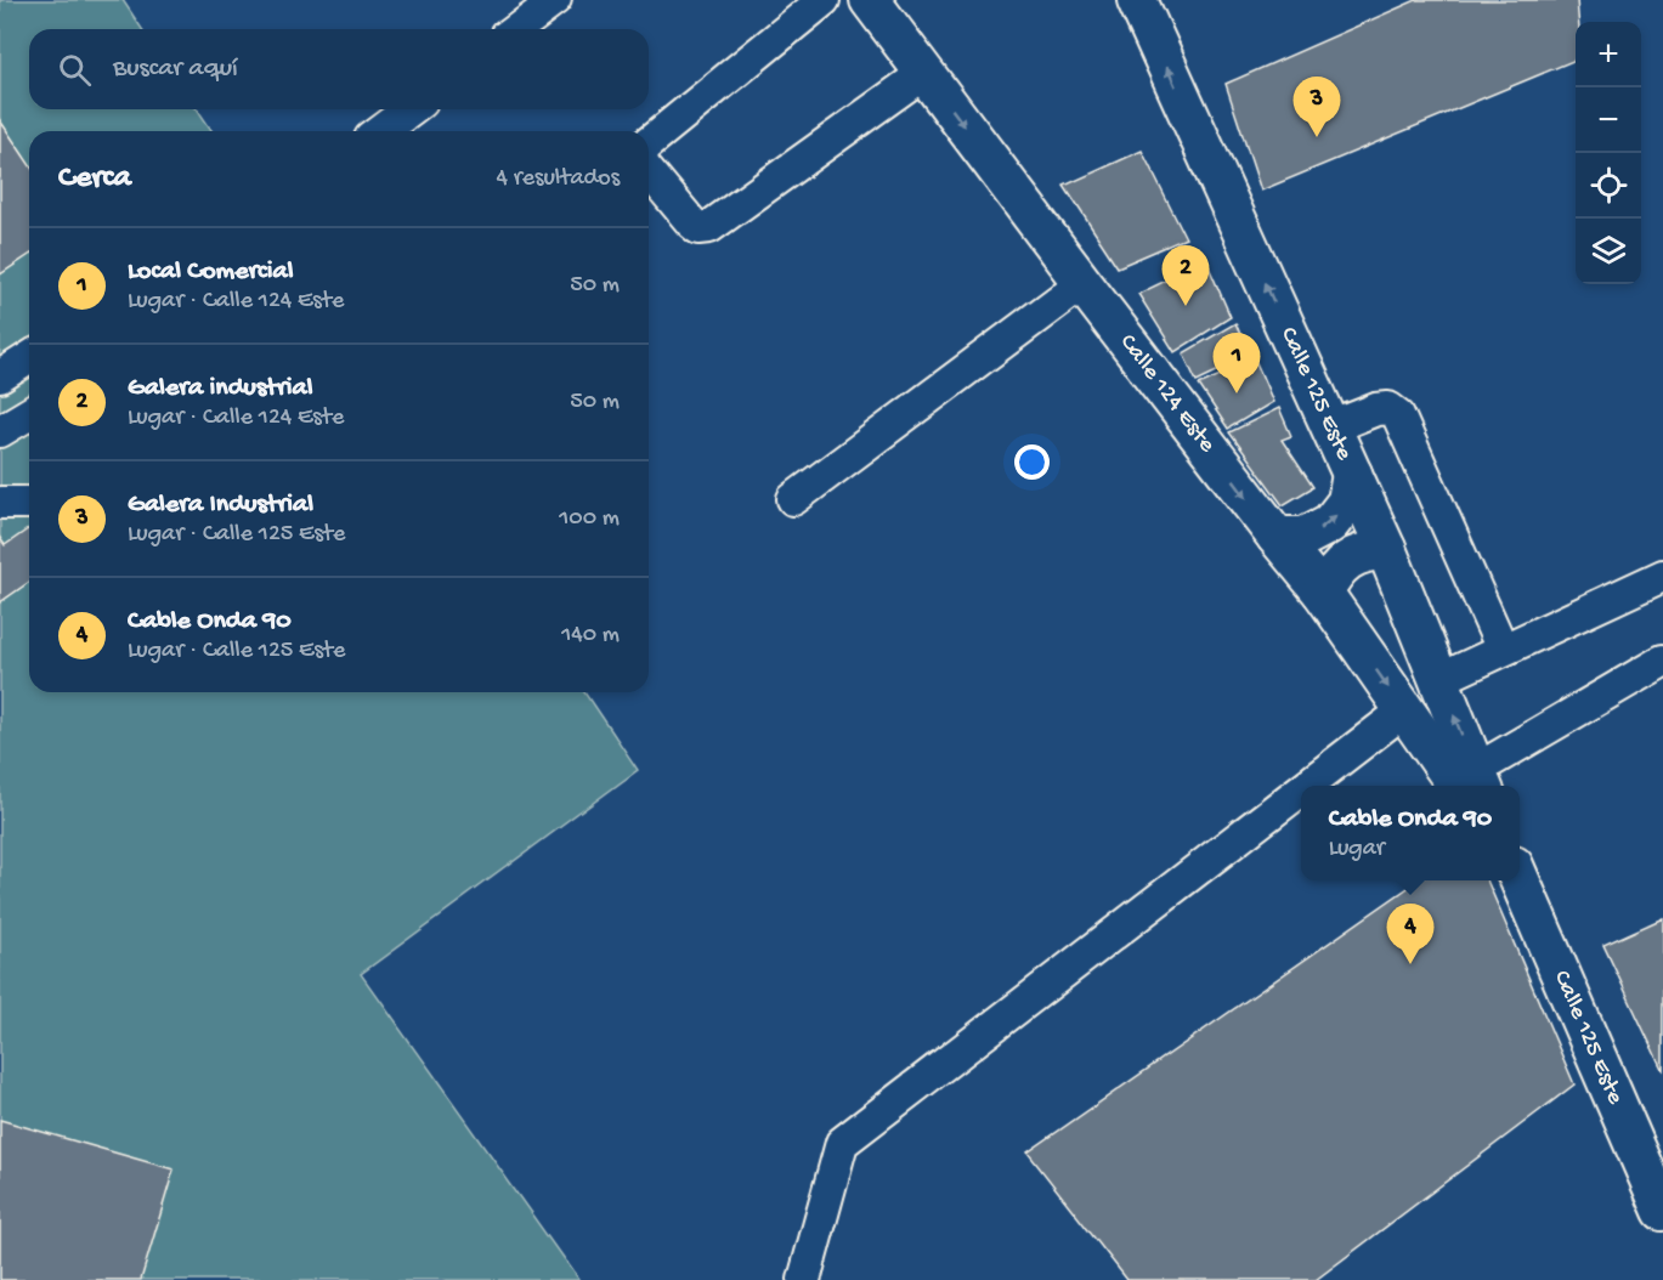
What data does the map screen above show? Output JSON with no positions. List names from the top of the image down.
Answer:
{
  "streets": {
    "main road": ["Calle 125 Este", "Calle 124 Este"]
  },
  "crossings": [
    ["Calle 125 Este", "Calle 124 Este"]
  ],
  "one_way": ["Calle 125 Este", "Calle 124 Este"],
  "page": {
    "map_buttons": ["+", "−"],
    "search": "Buscar aquí",
    "pins": [
      "3",
      "2",
      "1",
      "4"
    ],
    "heading": ["Cerca", "4 resultados"],
    "list": [
      {
        "mark": "1",
        "name": "Local Comercial",
        "note": "Lugar · Calle 124 Este",
        "value": "50 m"
      },
      {
        "mark": "2",
        "name": "Galera industrial",
        "note": "Lugar · Calle 124 Este",
        "value": "50 m"
      },
      {
        "mark": "3",
        "name": "Galera Industrial",
        "note": "Lugar · Calle 125 Este",
        "value": "100 m"
      },
      {
        "mark": "4",
        "name": "Cable Onda 90",
        "note": "Lugar · Calle 125 Este",
        "value": "140 m"
      }
    ],
    "popup": ["Cable Onda 90", "Lugar"]
  }
}
